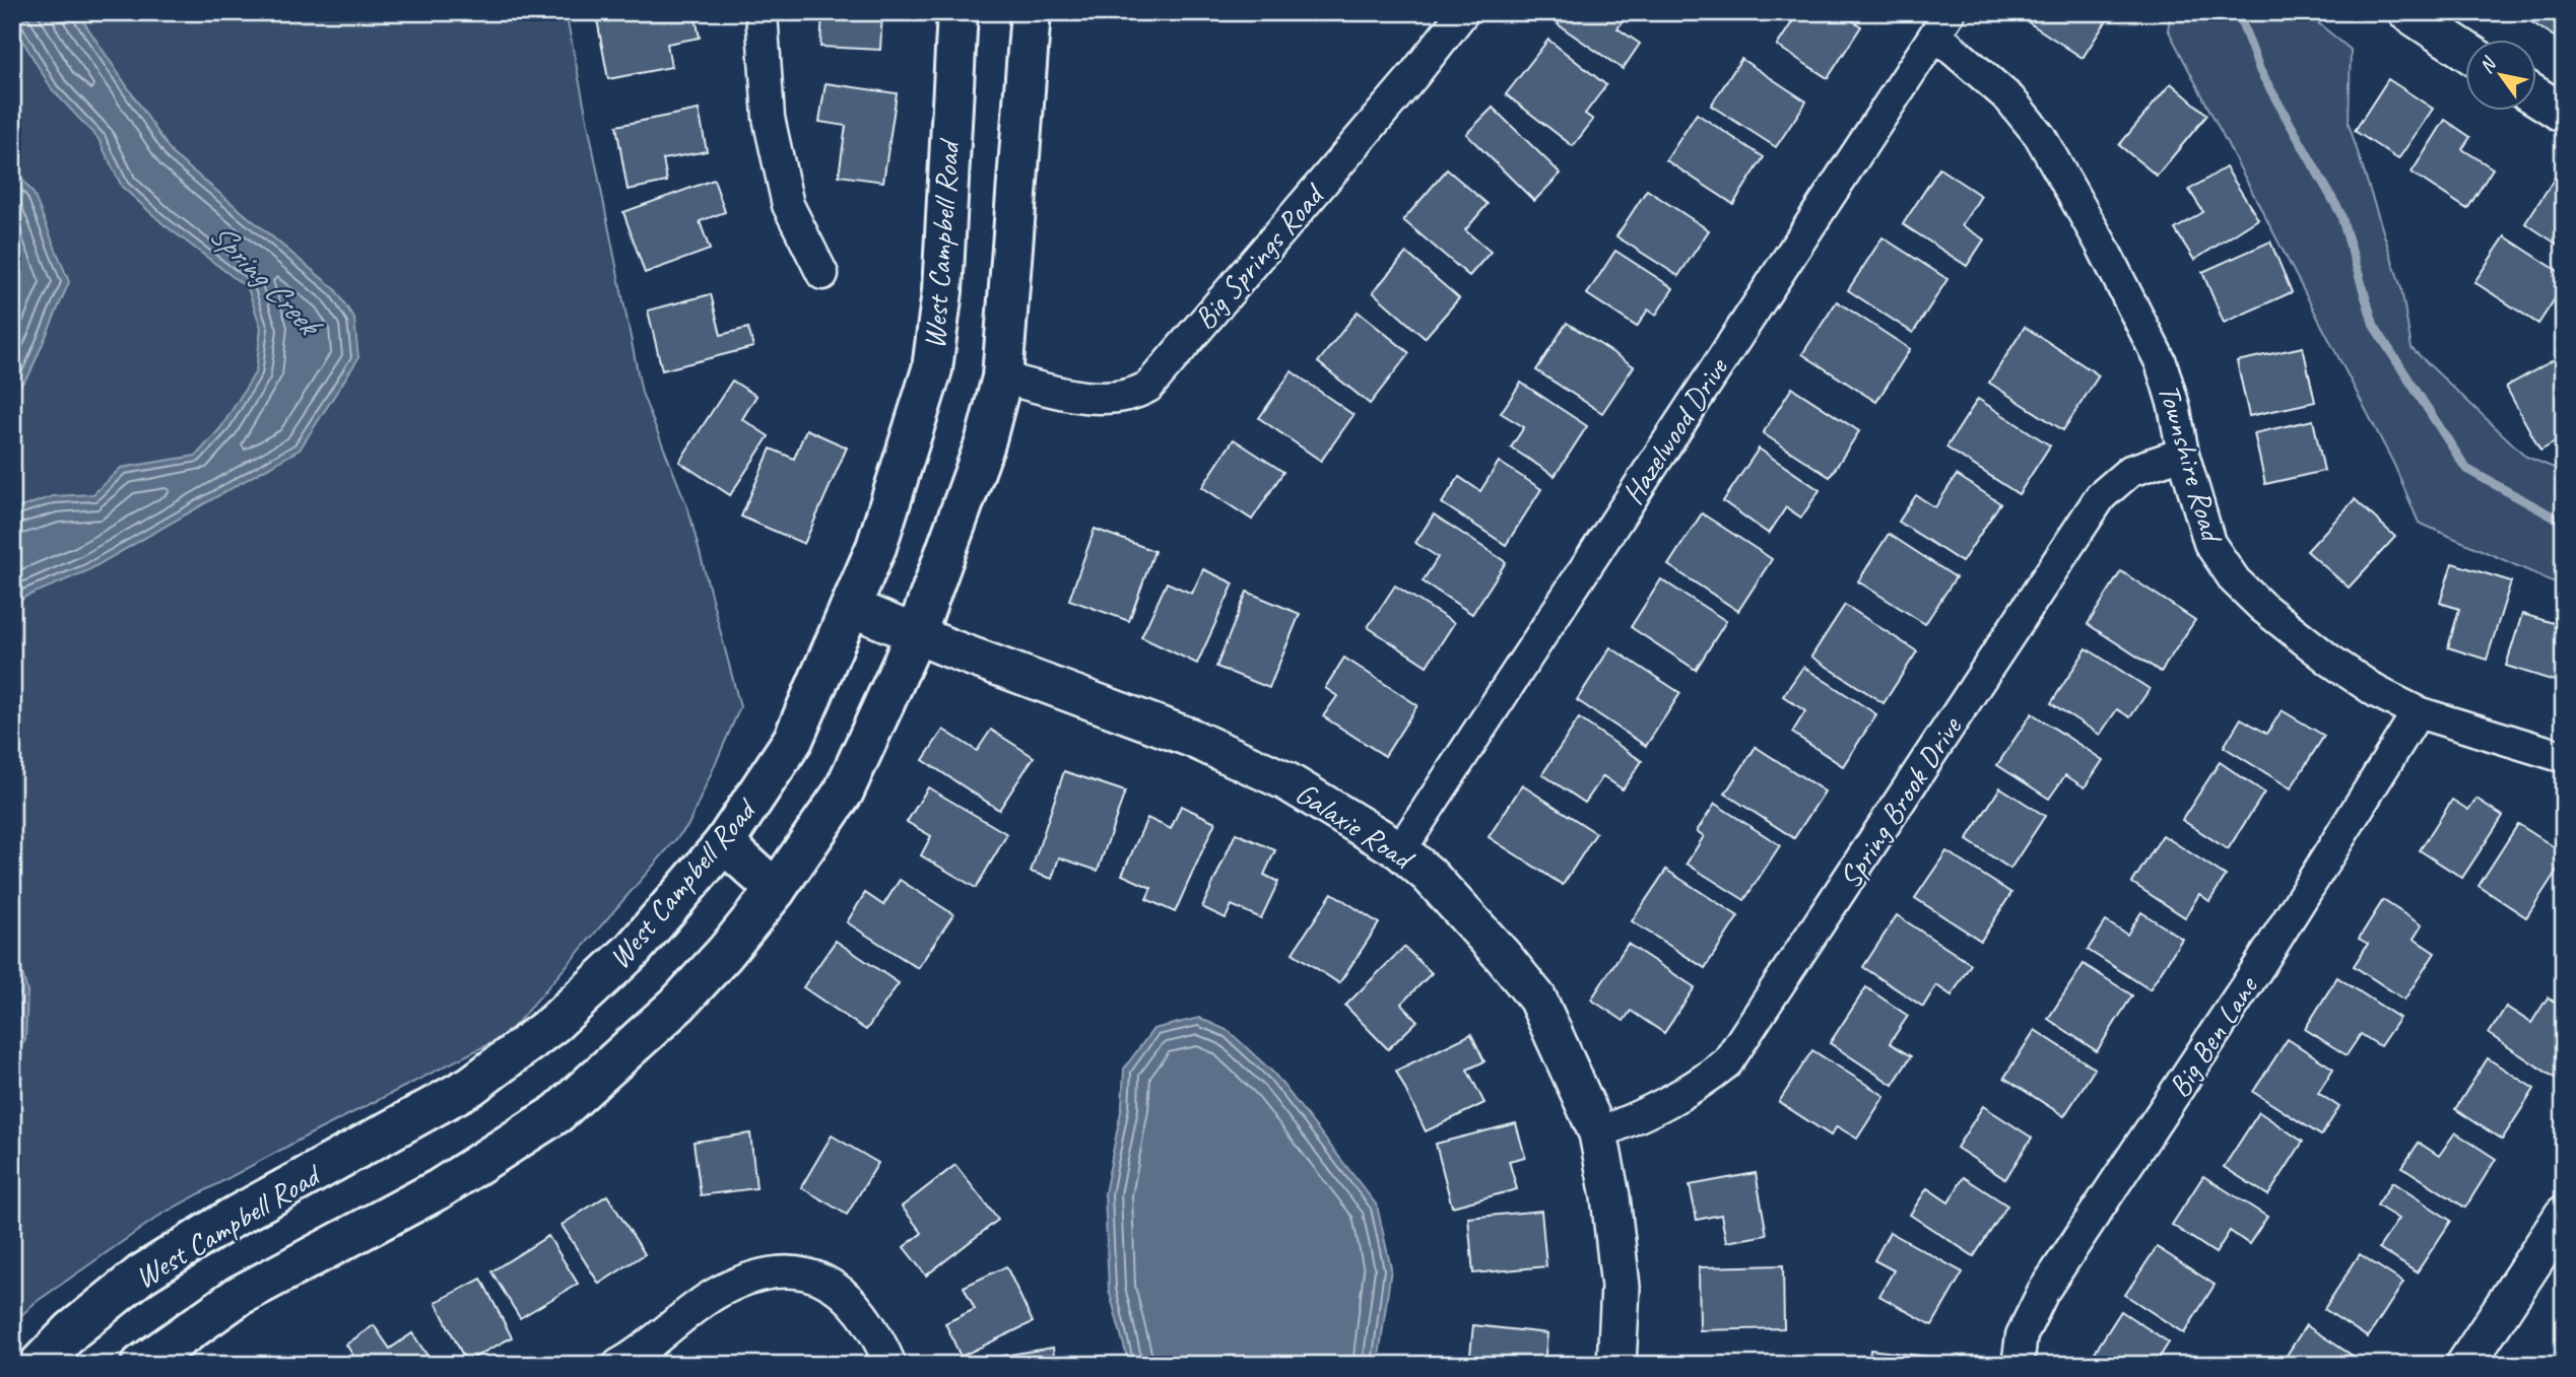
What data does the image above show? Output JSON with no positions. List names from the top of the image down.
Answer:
{
  "streets": {
    "main road": ["West Campbell Road"],
    "street": [
      "Big Springs Road",
      "Hazelwood Drive",
      "Townshire Road",
      "Spring Brook Drive",
      "Galaxie Road",
      "Big Ben Lane"
    ]
  },
  "crossings": [
    ["West Campbell Road", "Galaxie Road"],
    ["Hazelwood Drive", "Townshire Road"],
    ["Hazelwood Drive", "Galaxie Road"],
    ["Townshire Road", "Spring Brook Drive"],
    ["Townshire Road", "Big Ben Lane"],
    ["Spring Brook Drive", "Galaxie Road"]
  ],
  "water": ["Spring Creek"],
  "north": "top left"
}
